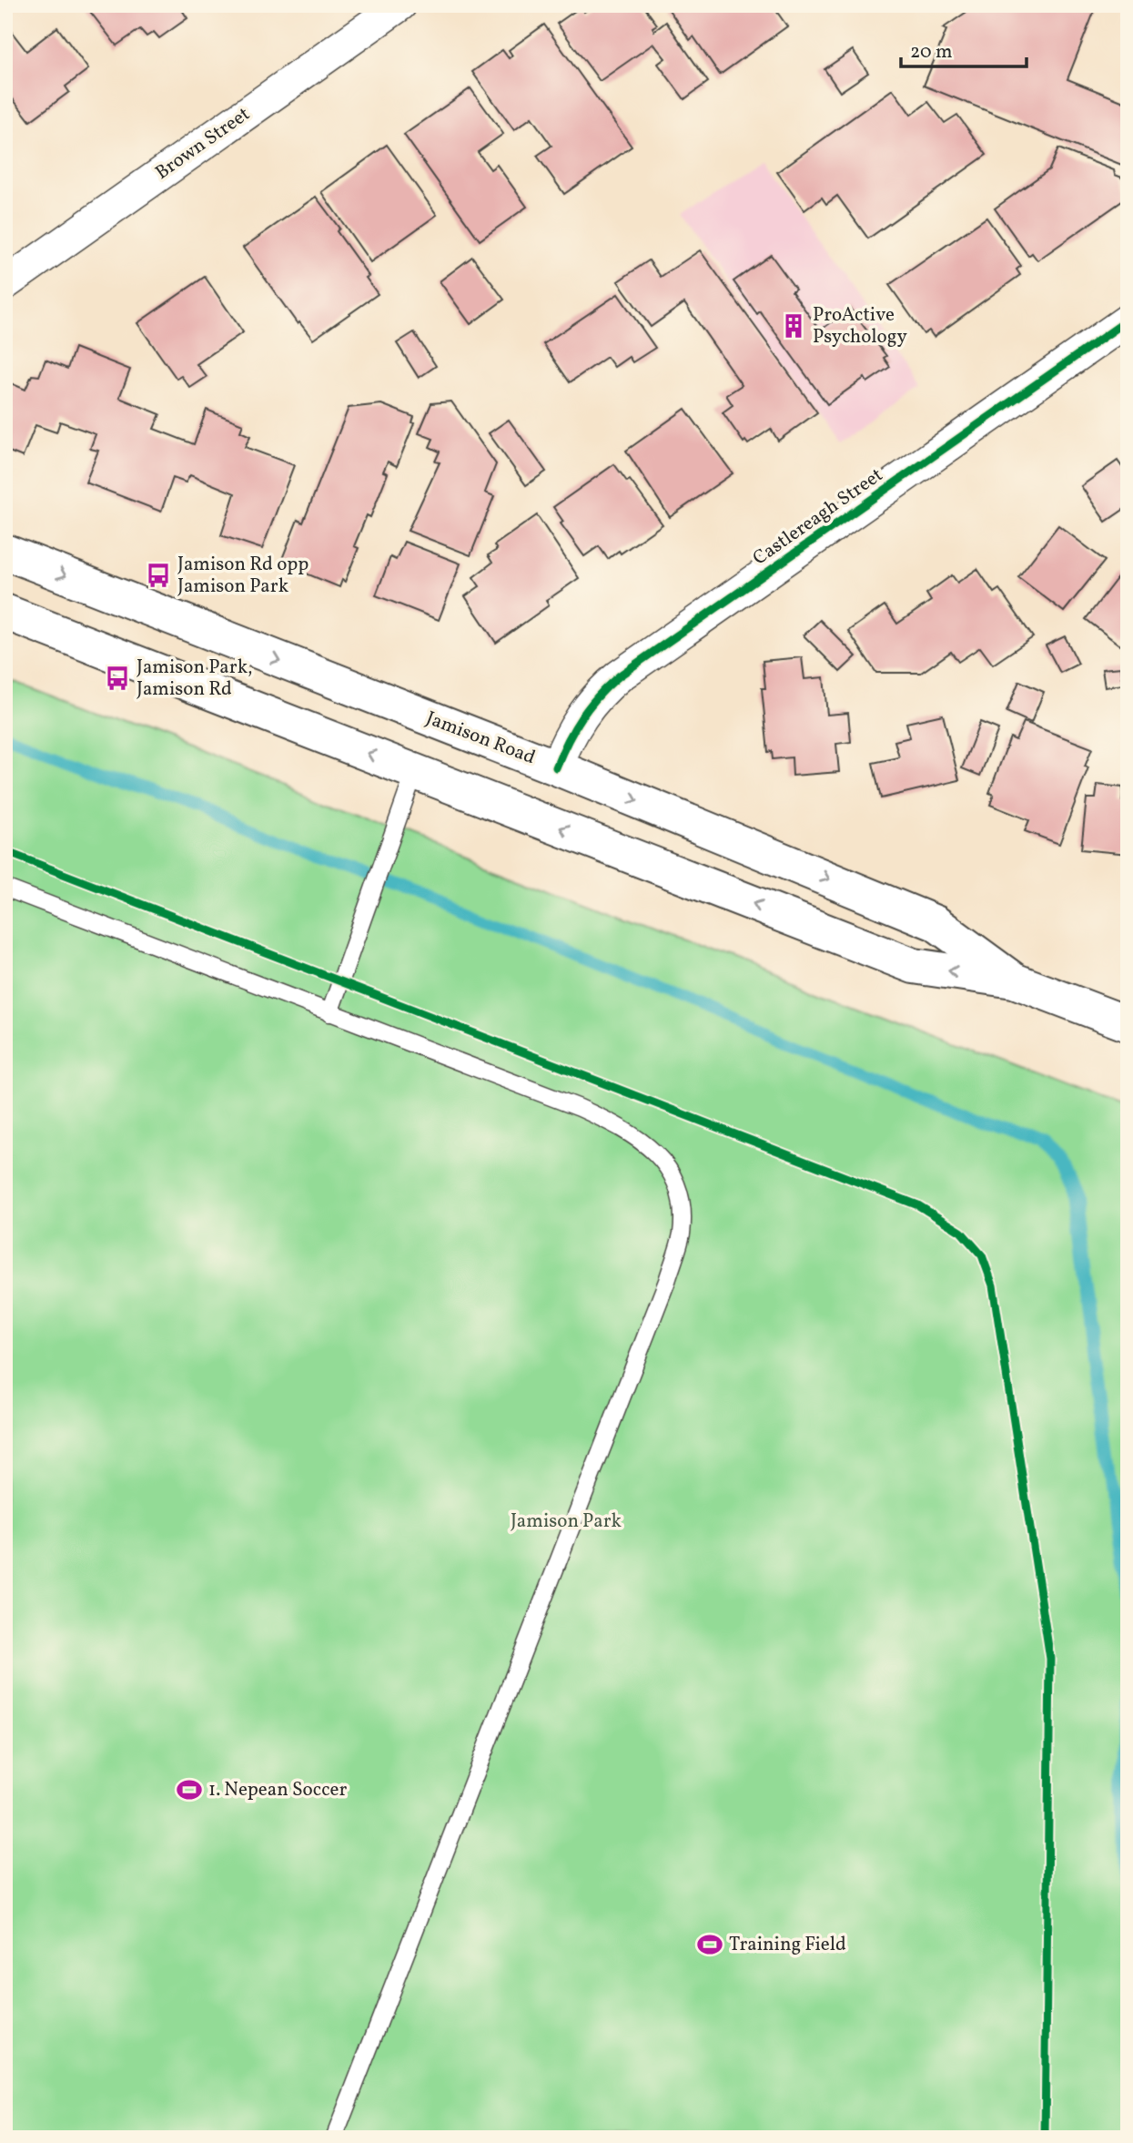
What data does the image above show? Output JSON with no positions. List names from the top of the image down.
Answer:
{
  "streets": {
    "main road": ["Jamison Road"],
    "street": ["Brown Street", "Castlereagh Street"]
  },
  "crossings": [
    ["Castlereagh Street", "Jamison Road"]
  ],
  "parks": ["Jamison Park"],
  "places": {
    "building": ["ProActive Psychology"],
    "bus stop": ["Jamison Rd opp Jamison Park", "Jamison Park, Jamison Rd"],
    "sports": ["1. Nepean Soccer", "Training Field"]
  },
  "scale_bar": "20 m"
}
